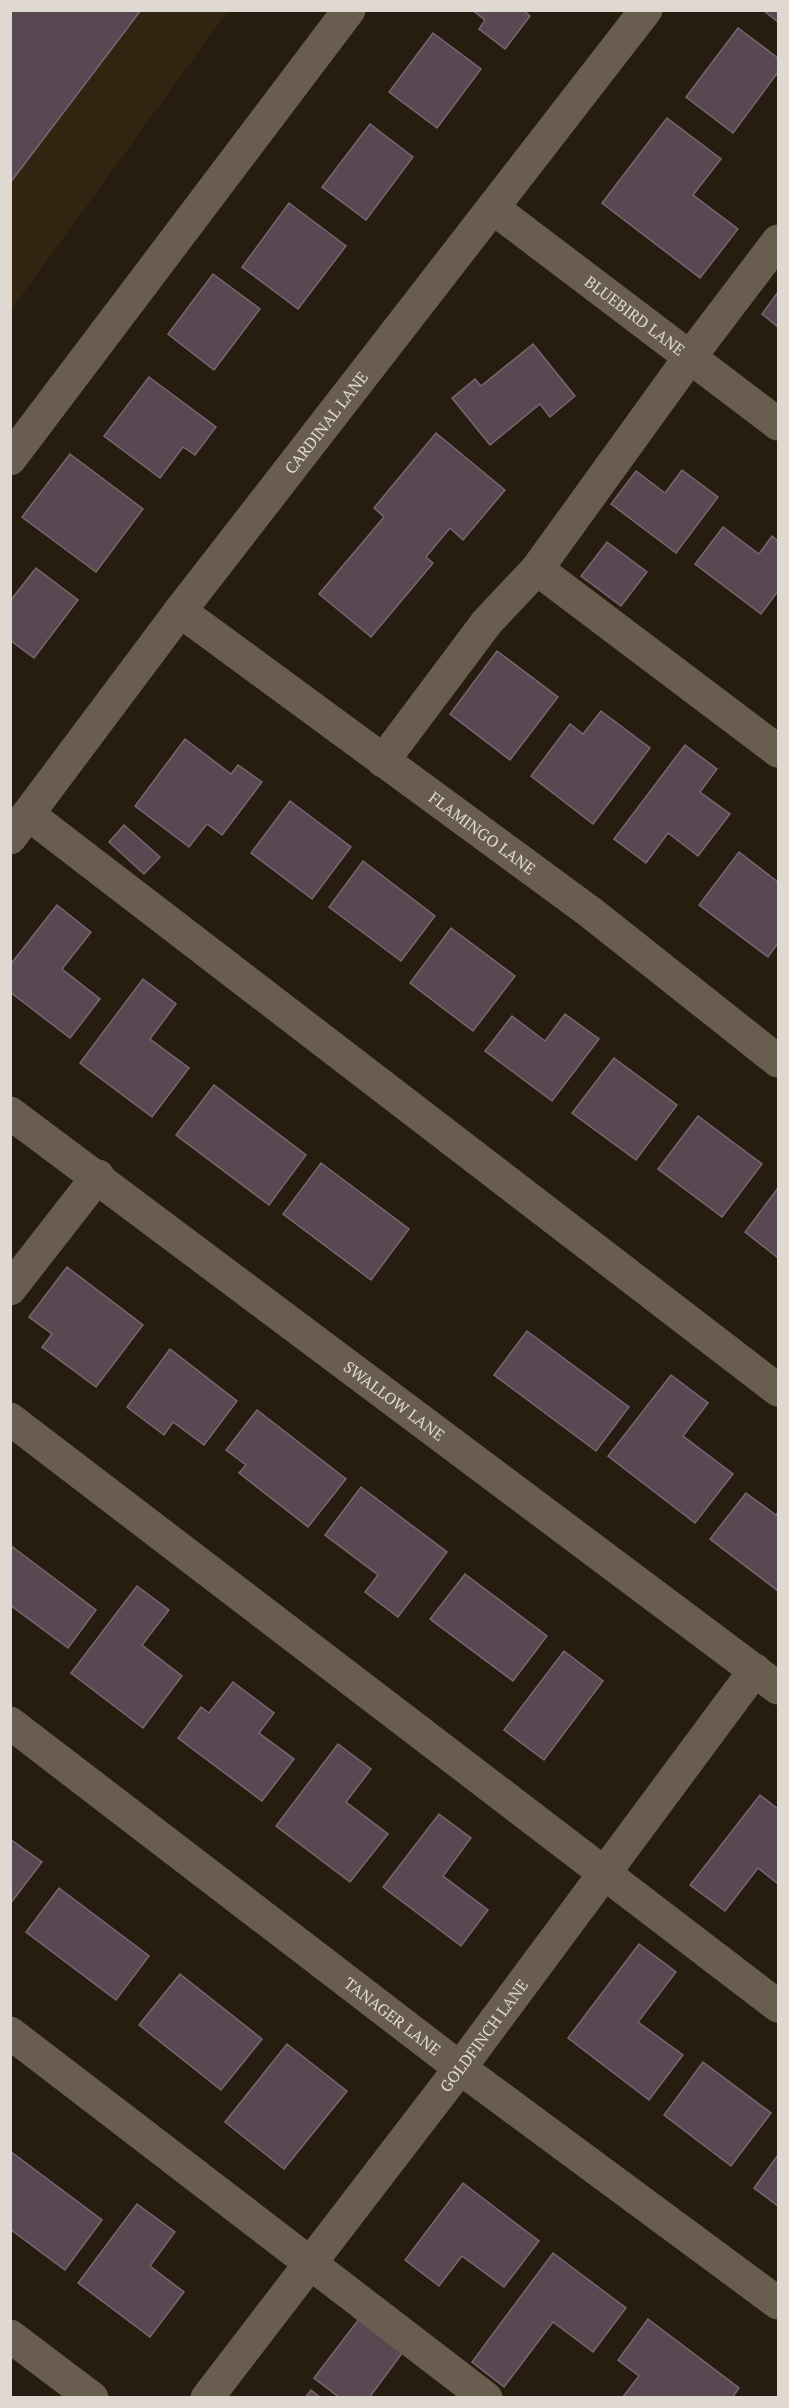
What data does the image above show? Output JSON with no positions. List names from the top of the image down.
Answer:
{
  "streets": {
    "street": [
      "BLUEBIRD LANE",
      "CARDINAL LANE",
      "FLAMINGO LANE",
      "SWALLOW LANE",
      "TANAGER LANE",
      "GOLDFINCH LANE"
    ]
  },
  "crossings": [
    ["BLUEBIRD LANE", "CARDINAL LANE"],
    ["CARDINAL LANE", "FLAMINGO LANE"],
    ["SWALLOW LANE", "GOLDFINCH LANE"],
    ["TANAGER LANE", "GOLDFINCH LANE"]
  ]
}
